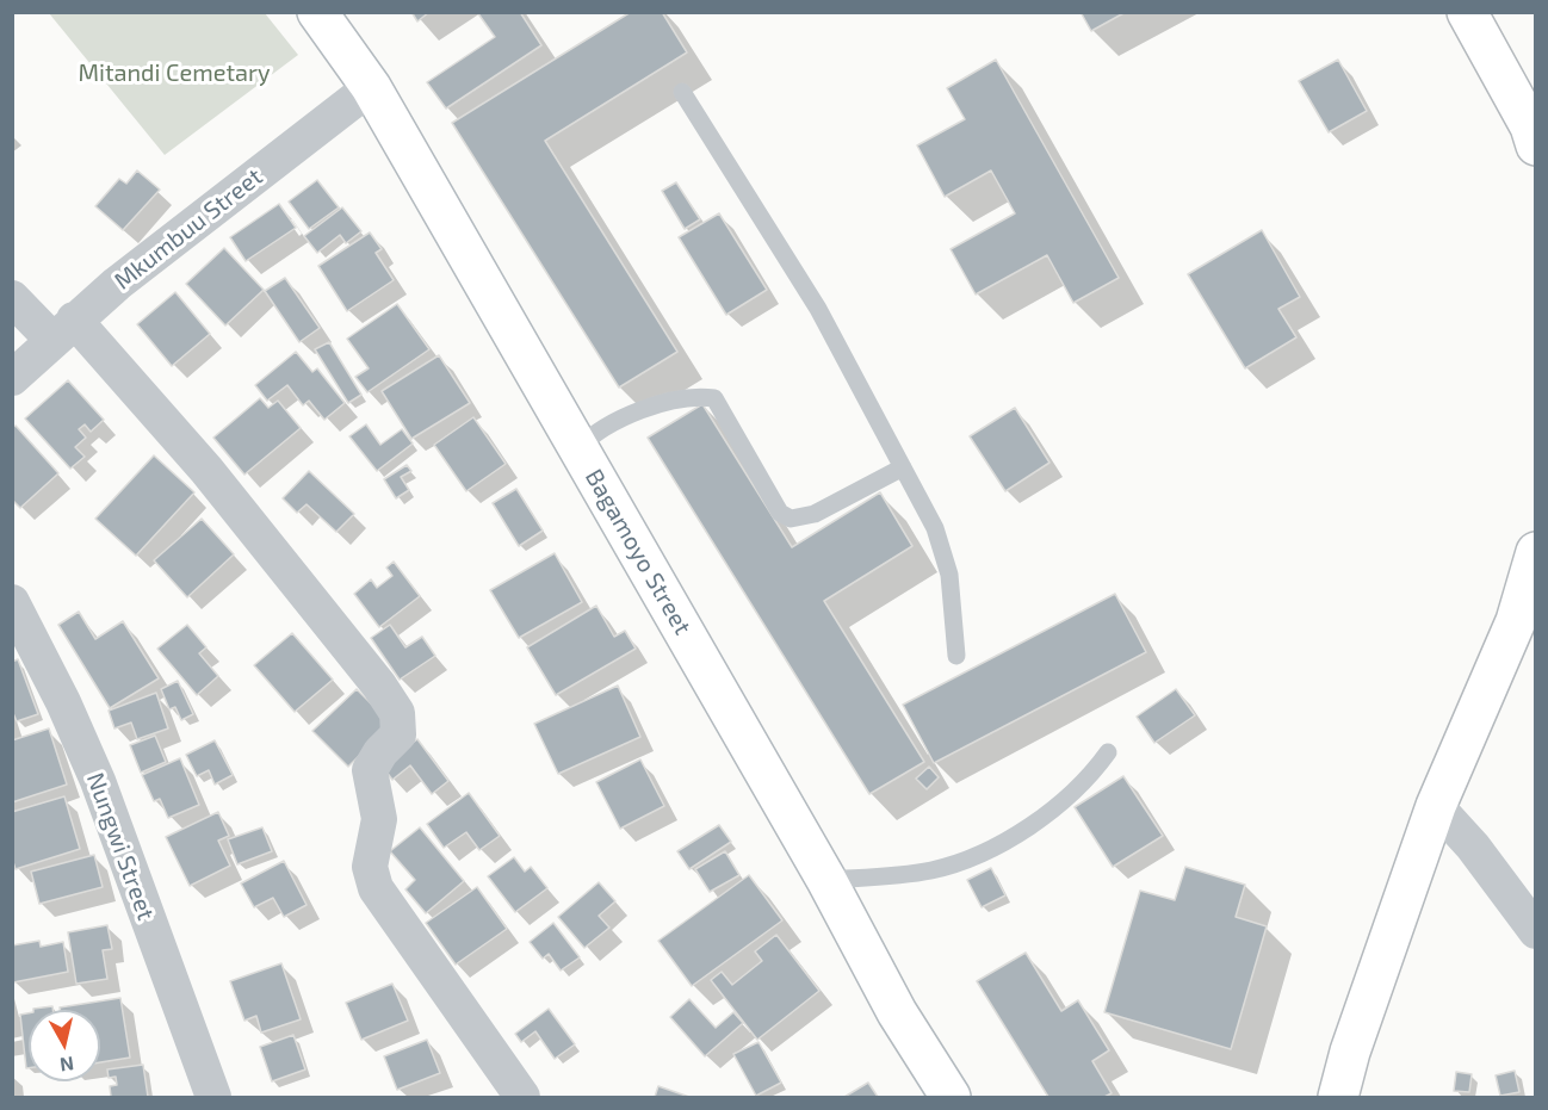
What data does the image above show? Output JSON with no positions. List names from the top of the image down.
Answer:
{
  "streets": {
    "main road": ["Bagamoyo Street"],
    "street": ["Mkumbuu Street", "Nungwi Street"]
  },
  "crossings": [
    ["Mkumbuu Street", "Bagamoyo Street"]
  ],
  "parks": ["Mitandi Cemetary"],
  "north": "bottom"
}
